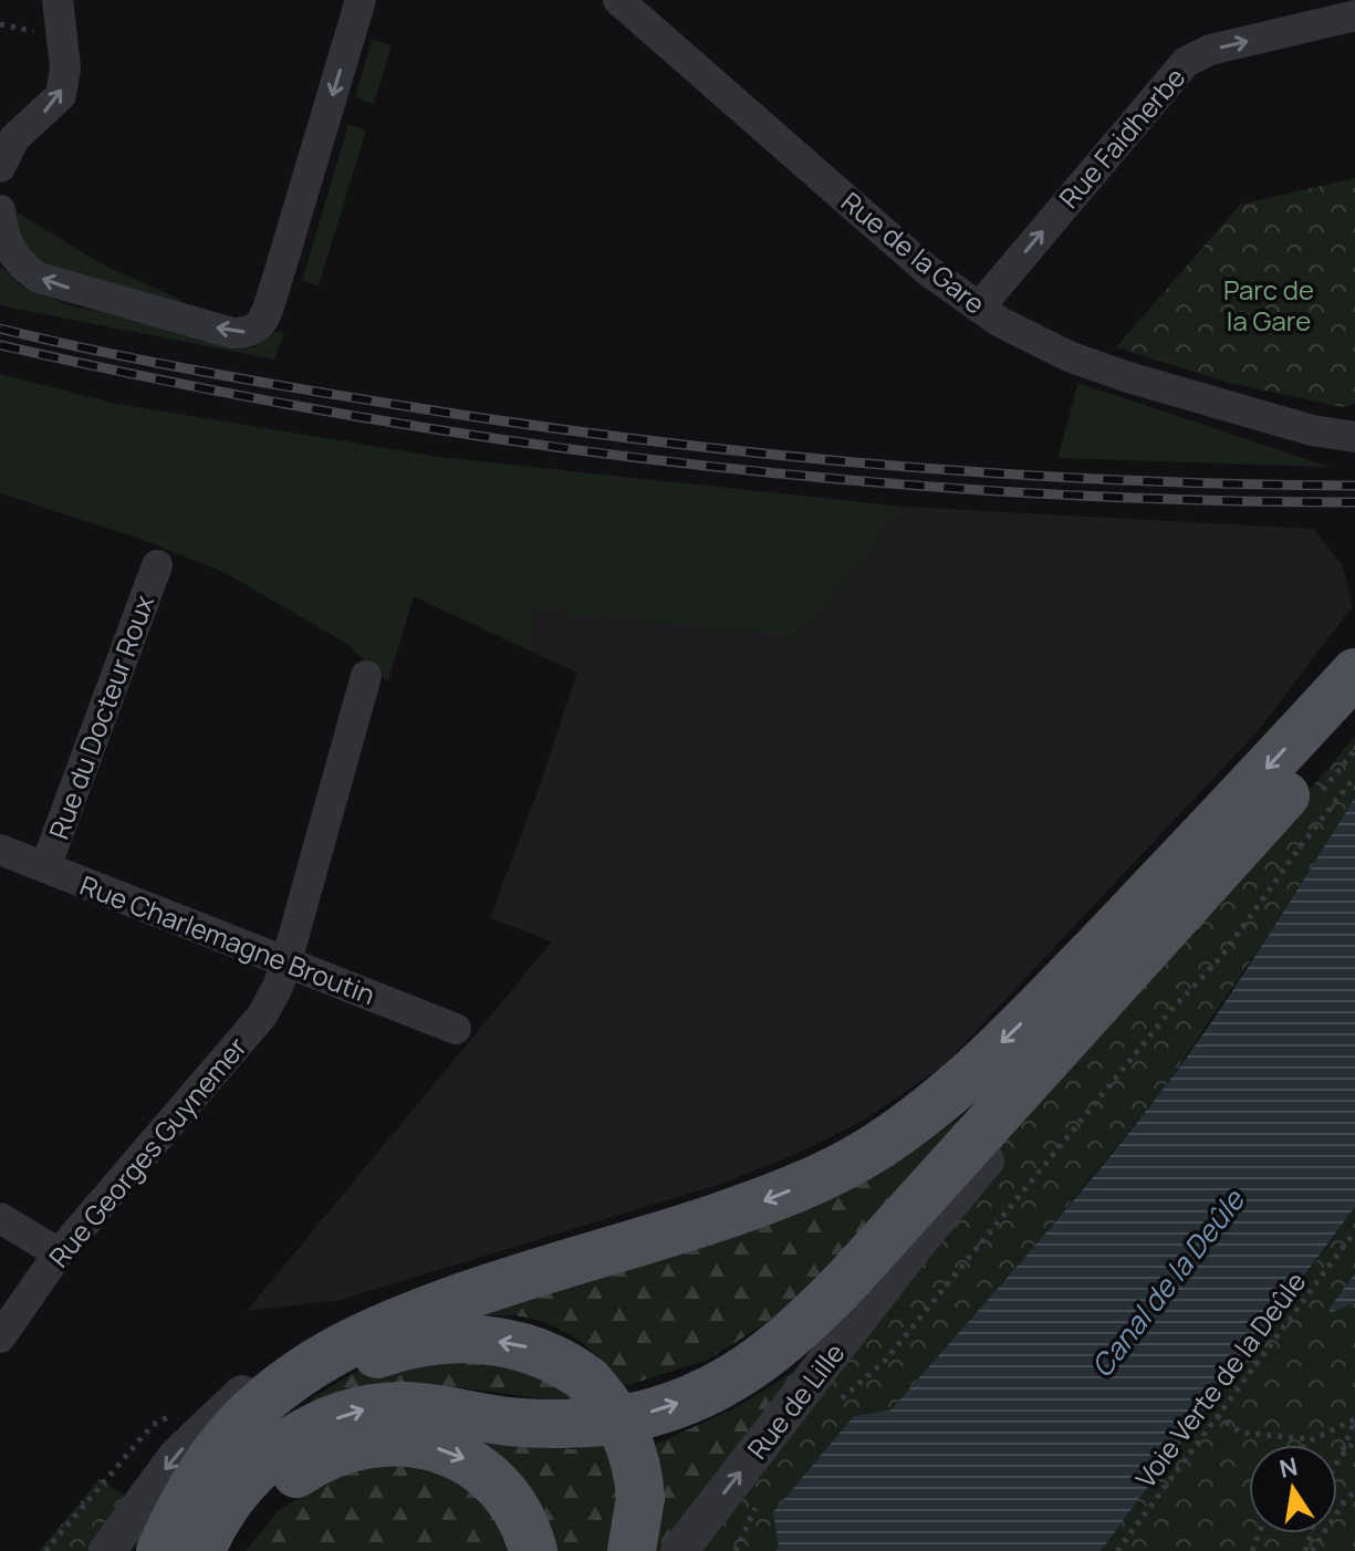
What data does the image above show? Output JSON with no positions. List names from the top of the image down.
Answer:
{
  "streets": {
    "street": [
      "Rue Faidherbe",
      "Rue de la Gare",
      "Rue du Docteur Roux",
      "Rue Charlemagne Broutin",
      "Rue Georges Guynemer",
      "Rue de Lille"
    ],
    "path": ["Voie Verte de la Deûle"]
  },
  "crossings": [
    ["Rue Faidherbe", "Rue de la Gare"],
    ["Rue du Docteur Roux", "Rue Charlemagne Broutin"],
    ["Rue Charlemagne Broutin", "Rue Georges Guynemer"]
  ],
  "one_way": ["Rue Faidherbe", "Rue de Lille"],
  "water": ["Canal de la Deûle"],
  "parks": ["Parc de la Gare"],
  "north": "top"
}
